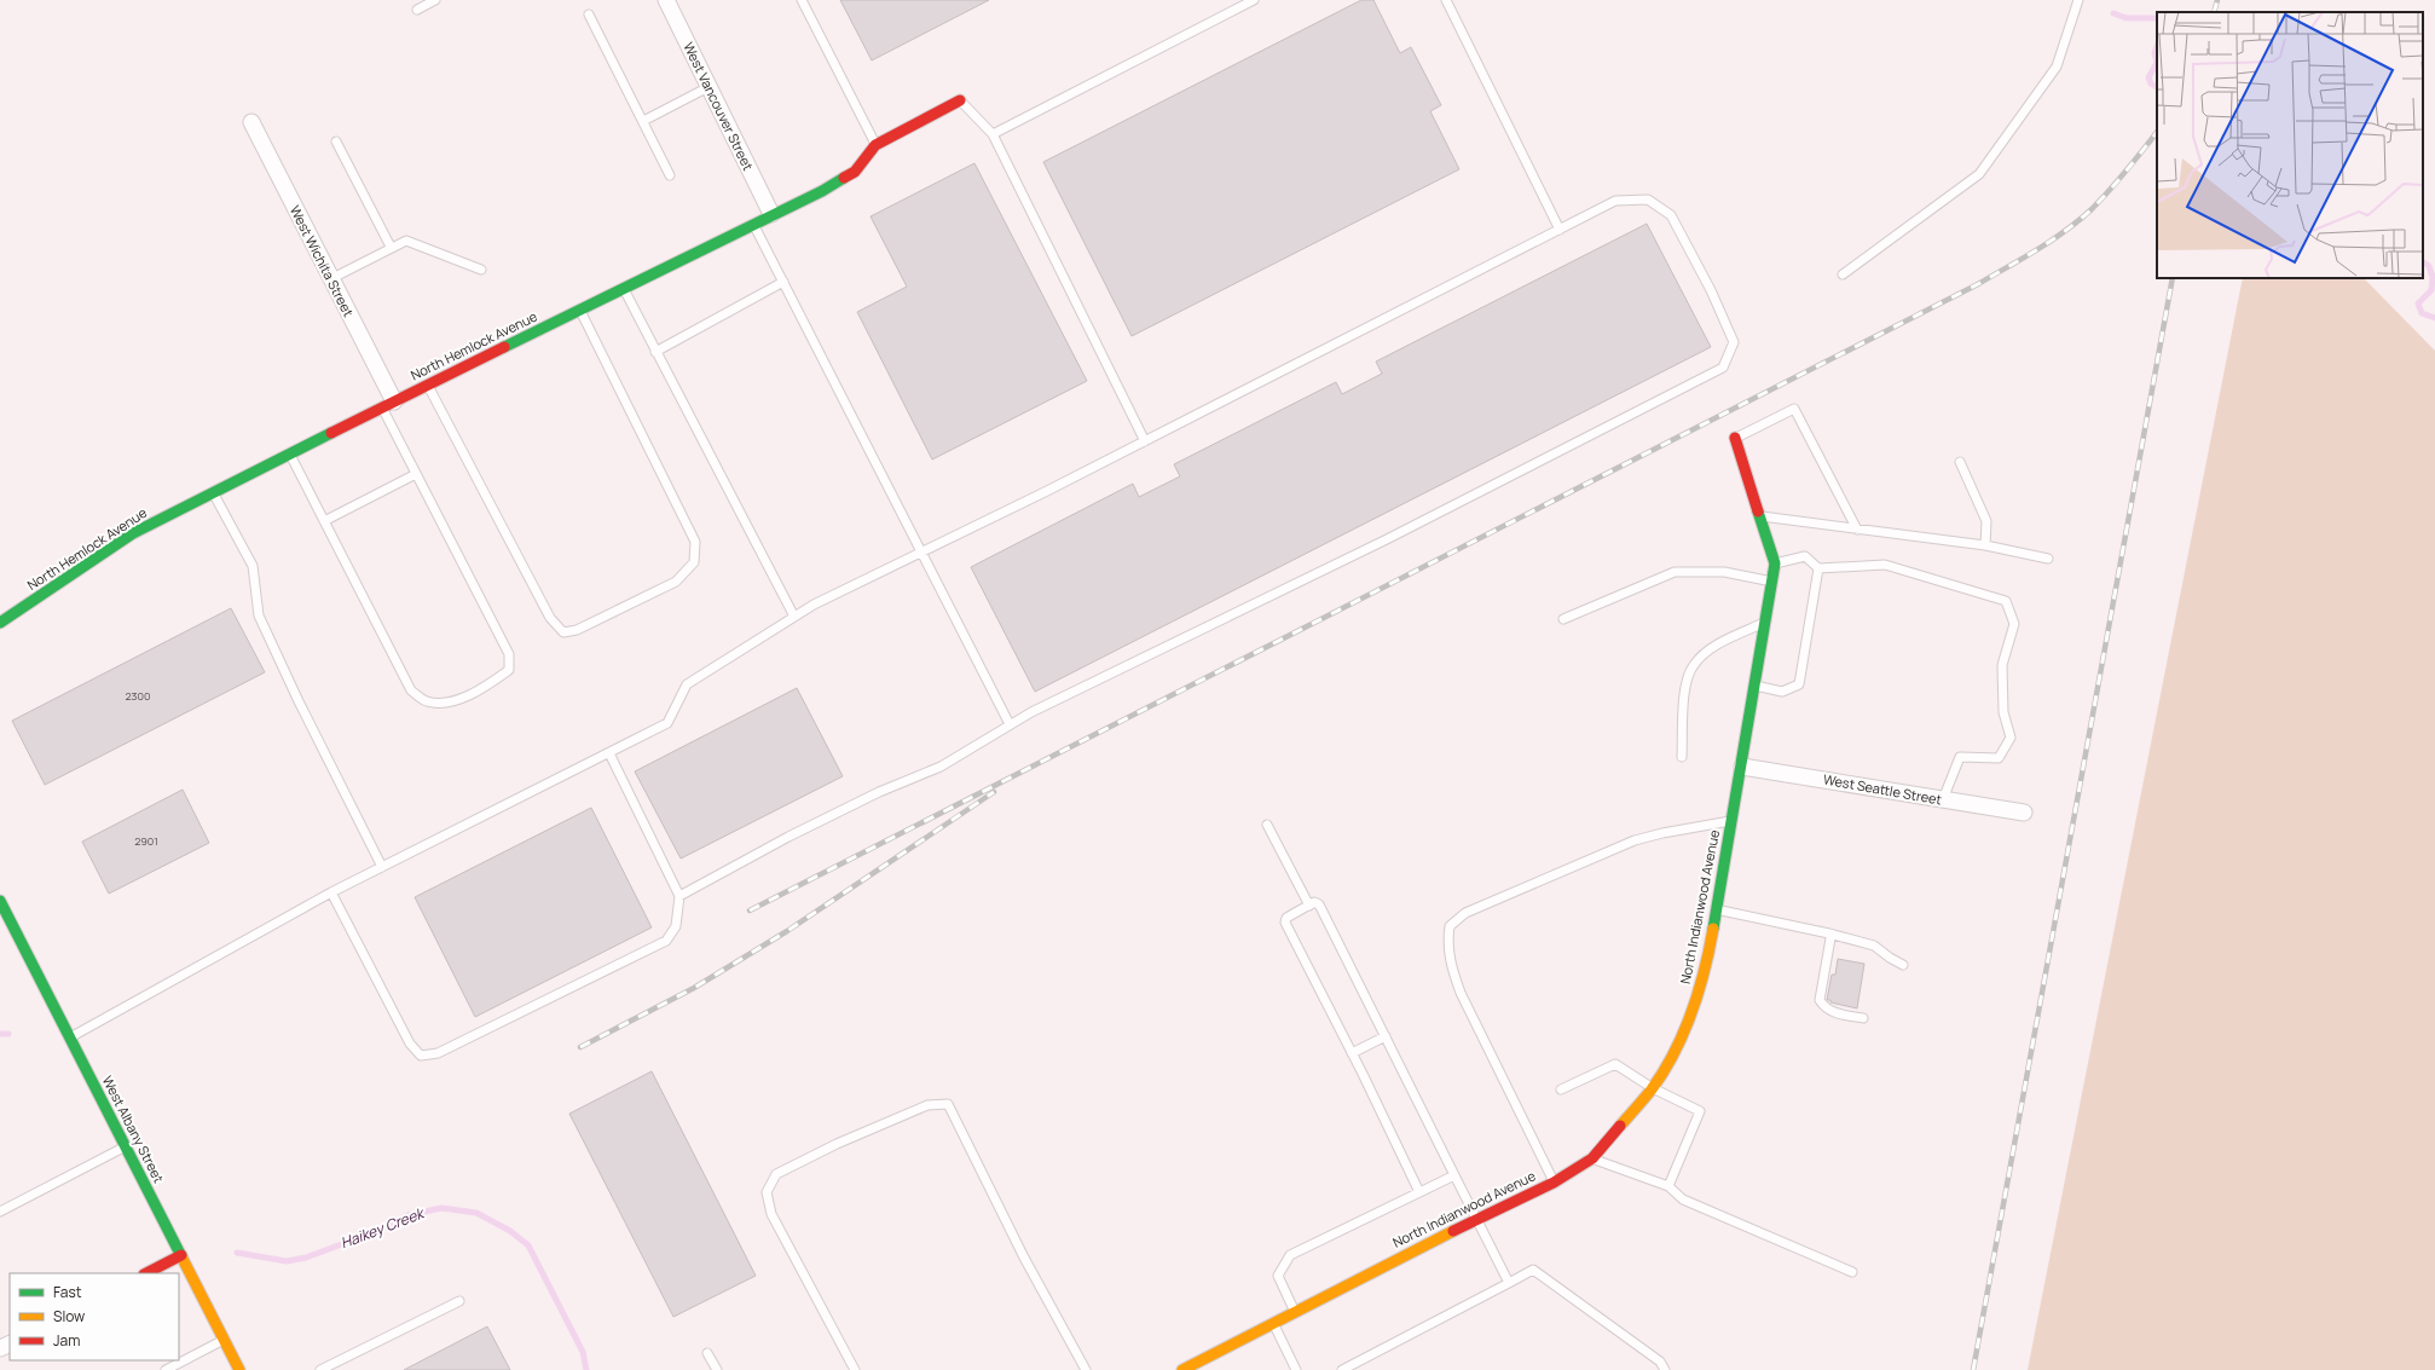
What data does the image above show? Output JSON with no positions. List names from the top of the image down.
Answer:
{
  "streets": {
    "street": [
      "West Vancouver Street",
      "West Wichita Street",
      "North Hemlock Avenue",
      "West Seattle Street",
      "North Indianwood Avenue",
      "West Albany Street"
    ]
  },
  "crossings": [
    ["West Vancouver Street", "North Hemlock Avenue"],
    ["West Wichita Street", "North Hemlock Avenue"],
    ["West Seattle Street", "North Indianwood Avenue"]
  ],
  "water": ["Haikey Creek"],
  "house_numbers": ["2300", "2901"],
  "legend": ["Fast", "Slow", "Jam"]
}
